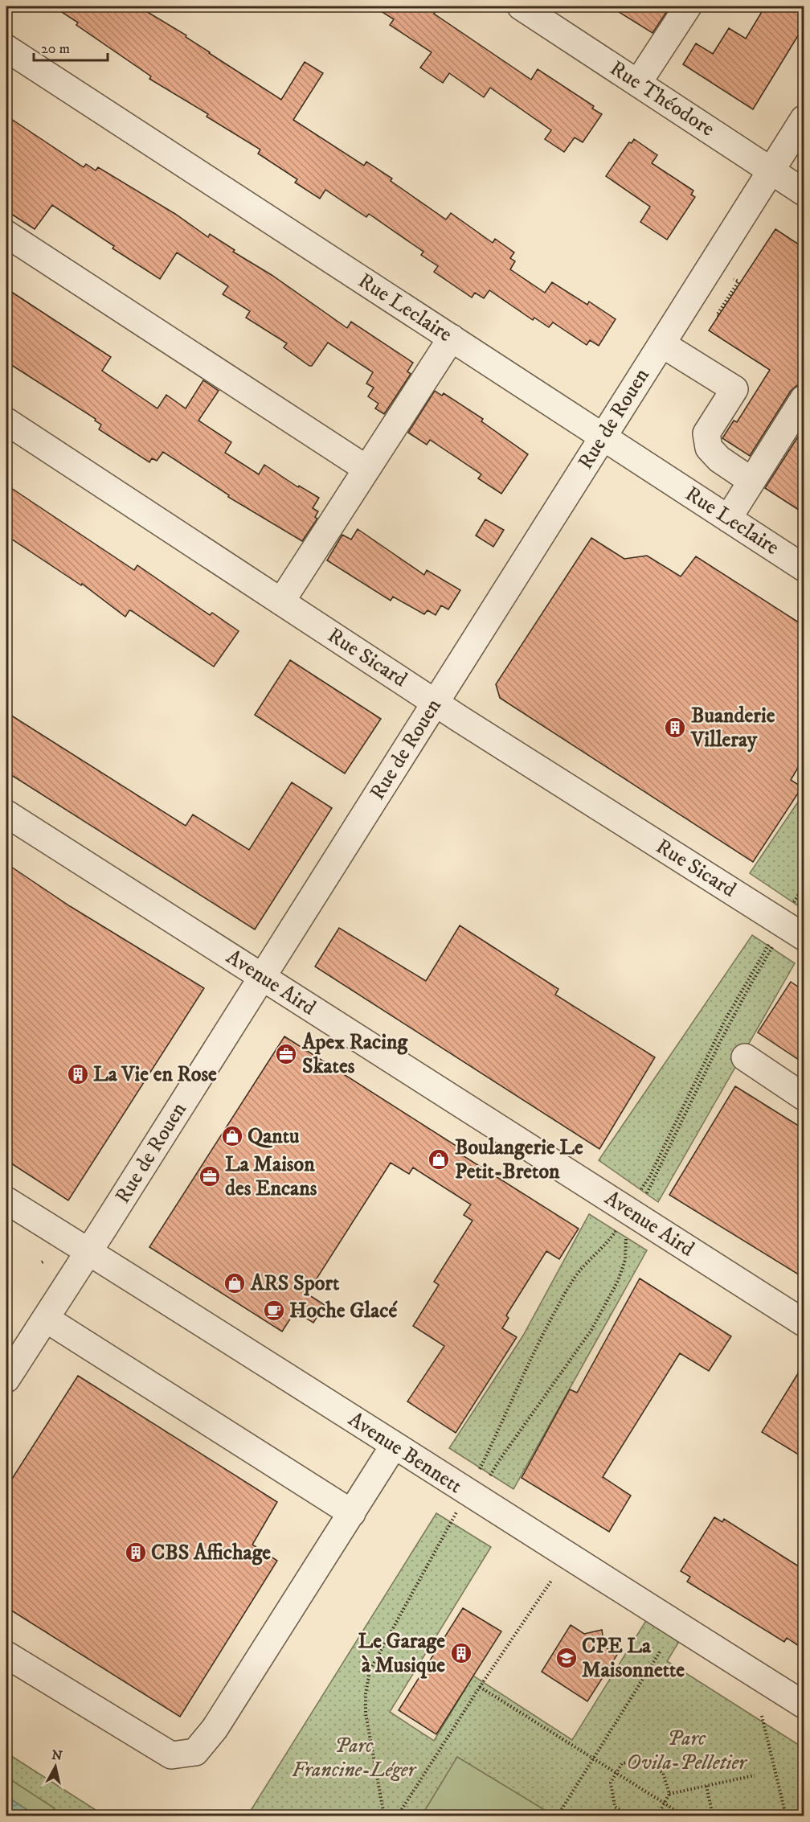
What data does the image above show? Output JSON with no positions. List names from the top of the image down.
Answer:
{
  "streets": {
    "street": [
      "Rue Théodore",
      "Rue Leclaire",
      "Rue de Rouen",
      "Rue Sicard",
      "Avenue Aird",
      "Avenue Bennett"
    ]
  },
  "crossings": [
    ["Rue Théodore", "Rue de Rouen"],
    ["Rue Leclaire", "Rue de Rouen"],
    ["Rue de Rouen", "Rue Sicard"],
    ["Rue de Rouen", "Avenue Aird"],
    ["Rue de Rouen", "Avenue Bennett"]
  ],
  "parks": ["Parc Ovila-Pelletier", "Parc Francine-Léger"],
  "places": {
    "building": [
      "Buanderie Villeray",
      "La Vie en Rose",
      "CBS Affichage",
      "Le Garage à Musique"
    ],
    "office": ["Apex Racing Skates", "La Maison des Encans"],
    "shop": ["Qantu", "Boulangerie Le Petit-Breton", "ARS Sport"],
    "cafe": ["Hoche Glacé"],
    "school or university": ["CPE La Maisonnette"]
  },
  "scale_bar": "20 m",
  "north": "top"
}
